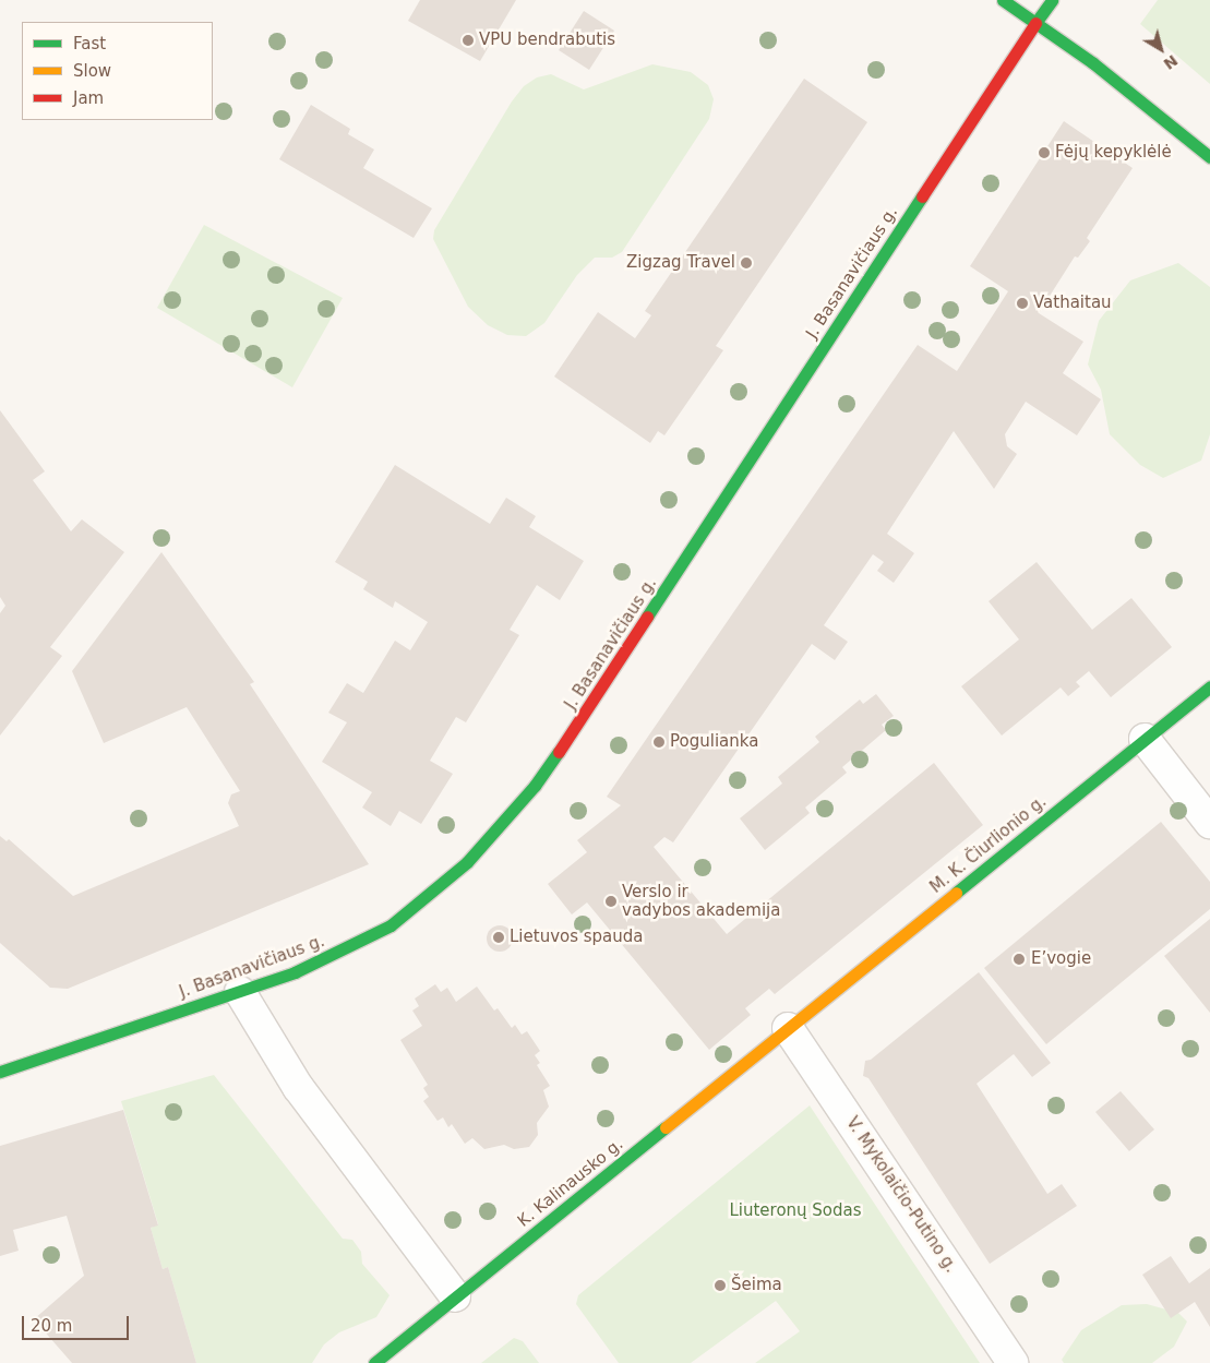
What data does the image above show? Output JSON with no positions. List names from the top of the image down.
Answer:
{
  "streets": {
    "main road": ["J. Basanavičiaus g.", "M. K. Čiurlionio g.", "K. Kalinausko g."],
    "street": ["V. Mykolaičio-Putino g."]
  },
  "crossings": [
    ["M. K. Čiurlionio g.", "K. Kalinausko g."],
    ["M. K. Čiurlionio g.", "V. Mykolaičio-Putino g."],
    ["K. Kalinausko g.", "V. Mykolaičio-Putino g."]
  ],
  "parks": ["Liuteronų Sodas"],
  "places": [
    "VPU bendrabutis",
    "Fėjų kepyklėlė",
    "Zigzag Travel",
    "Vathaitau",
    "Pogulianka",
    "Verslo ir vadybos akademija",
    "Lietuvos spauda",
    "E’vogie",
    "Šeima"
  ],
  "legend": ["Fast", "Slow", "Jam"],
  "scale_bar": "20 m",
  "north": "bottom right"
}
